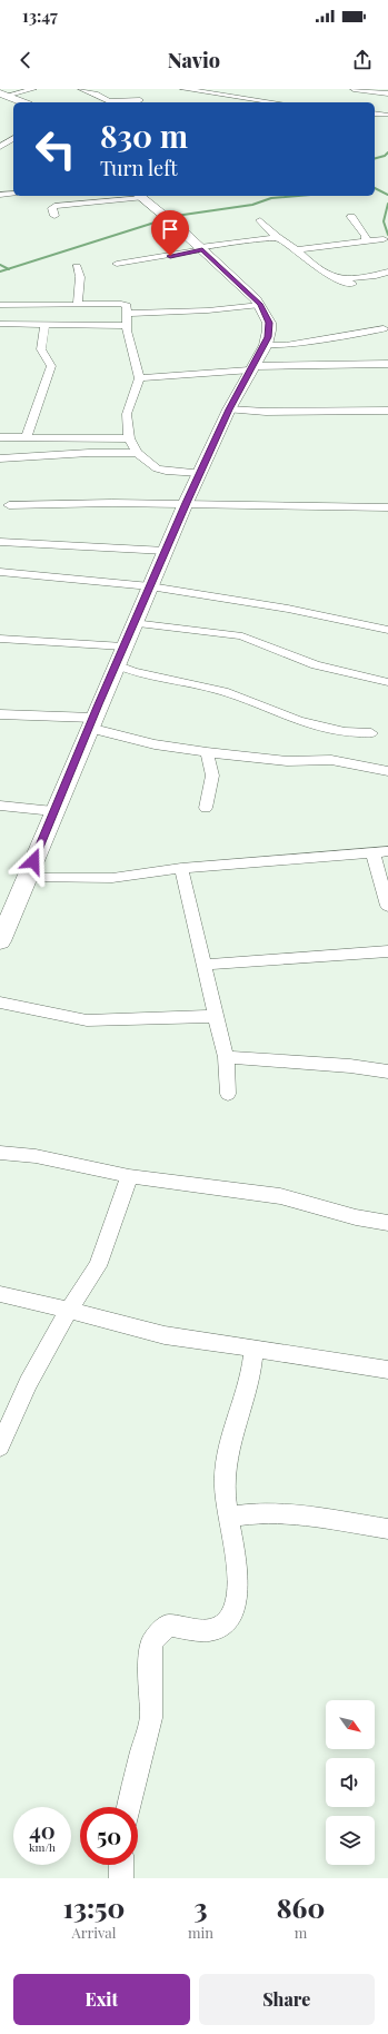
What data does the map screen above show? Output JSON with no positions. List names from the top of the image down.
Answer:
{
  "north": "bottom right",
  "page": {
    "status": "13:47",
    "header": "Navio",
    "turn": ["830 m", "Turn left"],
    "speed": "40 km/h",
    "limit": "50",
    "eta": [
      "13:50",
      "Arrival",
      "3",
      "min",
      "860",
      "m"
    ],
    "buttons": ["Exit", "Share"]
  }
}
